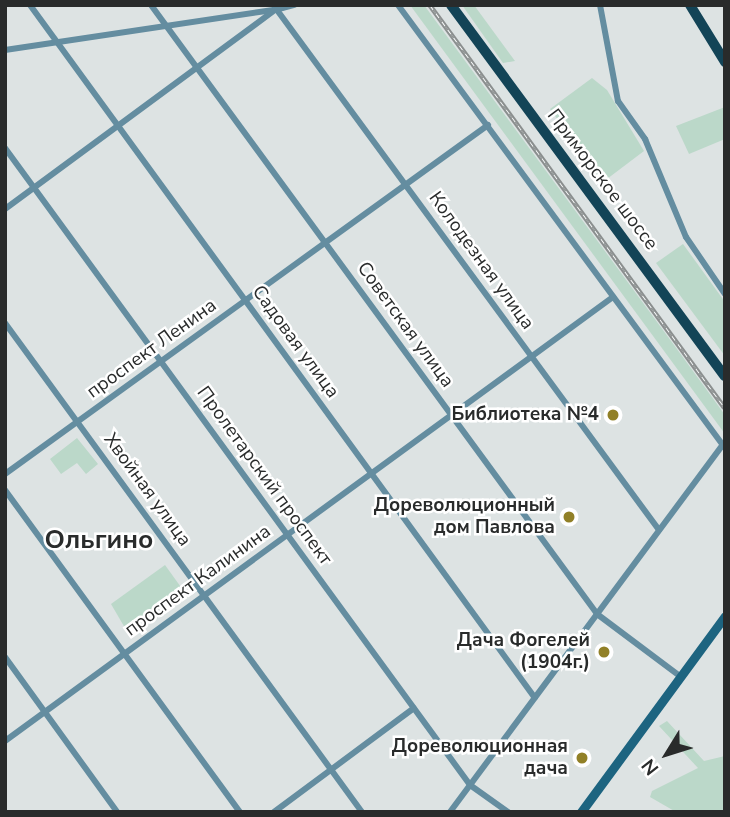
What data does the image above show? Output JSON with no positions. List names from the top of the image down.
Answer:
{
  "streets": {
    "main road": ["Приморское шоссе"],
    "street": [
      "Колодезная улица",
      "Советская улица",
      "Садовая улица",
      "проспект Ленина",
      "Пролетарский проспект",
      "Хвойная улица",
      "проспект Калинина"
    ]
  },
  "crossings": [
    ["Колодезная улица", "проспект Ленина"],
    ["Колодезная улица", "проспект Калинина"],
    ["Советская улица", "проспект Ленина"],
    ["Советская улица", "проспект Калинина"],
    ["Садовая улица", "проспект Ленина"],
    ["Садовая улица", "проспект Калинина"],
    ["проспект Ленина", "Пролетарский проспект"],
    ["проспект Ленина", "Хвойная улица"],
    ["Пролетарский проспект", "проспект Калинина"],
    ["Хвойная улица", "проспект Калинина"]
  ],
  "districts": ["Ольгино"],
  "places": [
    "Библиотека №4",
    "Дореволюционный дом Павлова",
    "Дача Фогелей (1904г.)",
    "Дореволюционная дача"
  ],
  "north": "bottom left"
}
